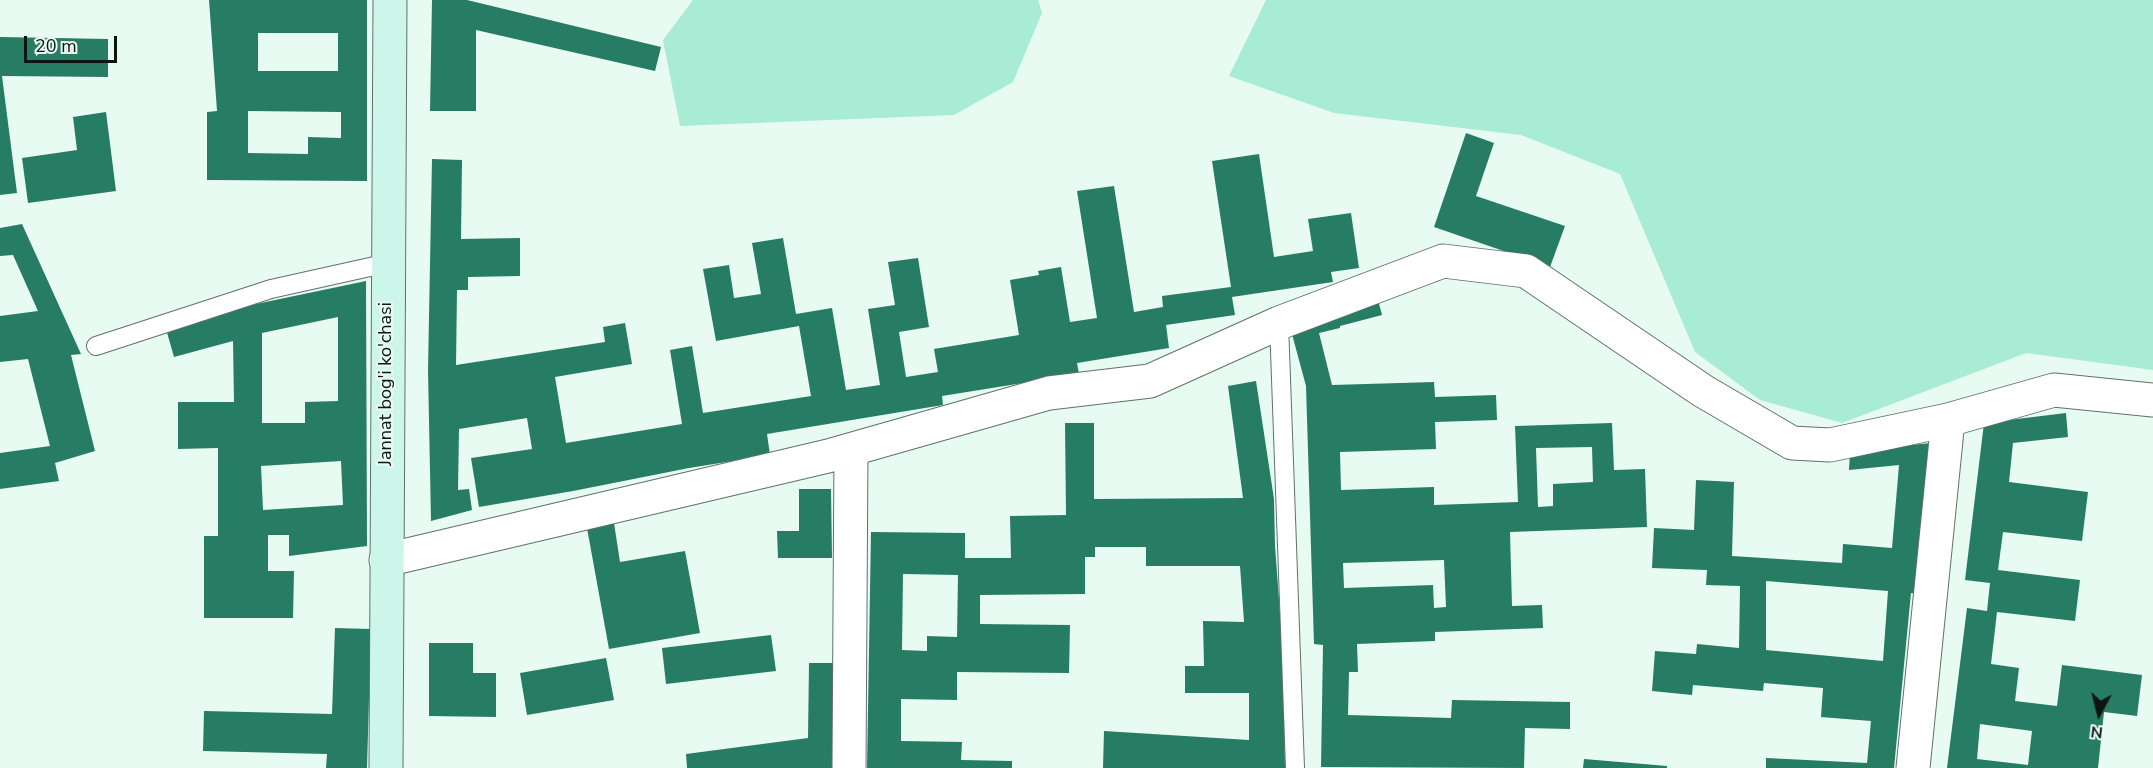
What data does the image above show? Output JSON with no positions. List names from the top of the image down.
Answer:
{
  "streets": {
    "street": ["Jannat bog'i ko'chasi"]
  },
  "scale_bar": "20 m",
  "north": "bottom"
}
